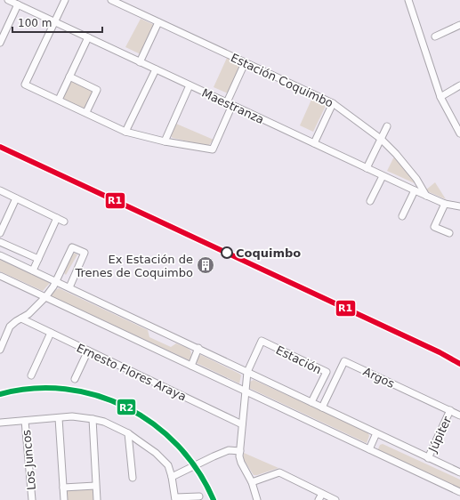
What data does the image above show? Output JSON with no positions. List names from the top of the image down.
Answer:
{
  "streets": {
    "street": [
      "Estación Coquimbo",
      "Maestranza",
      "Estación",
      "Ernesto Flores Araya",
      "Argos",
      "Júpiter",
      "Los Juncos"
    ]
  },
  "crossings": [
    ["Estación Coquimbo", "Maestranza"],
    ["Argos", "Júpiter"]
  ],
  "places": {
    "other": ["Coquimbo"],
    "building": ["Ex Estación de Trenes de Coquimbo"]
  },
  "lines": ["transit line R1", "transit line R2"],
  "scale_bar": "100 m"
}
